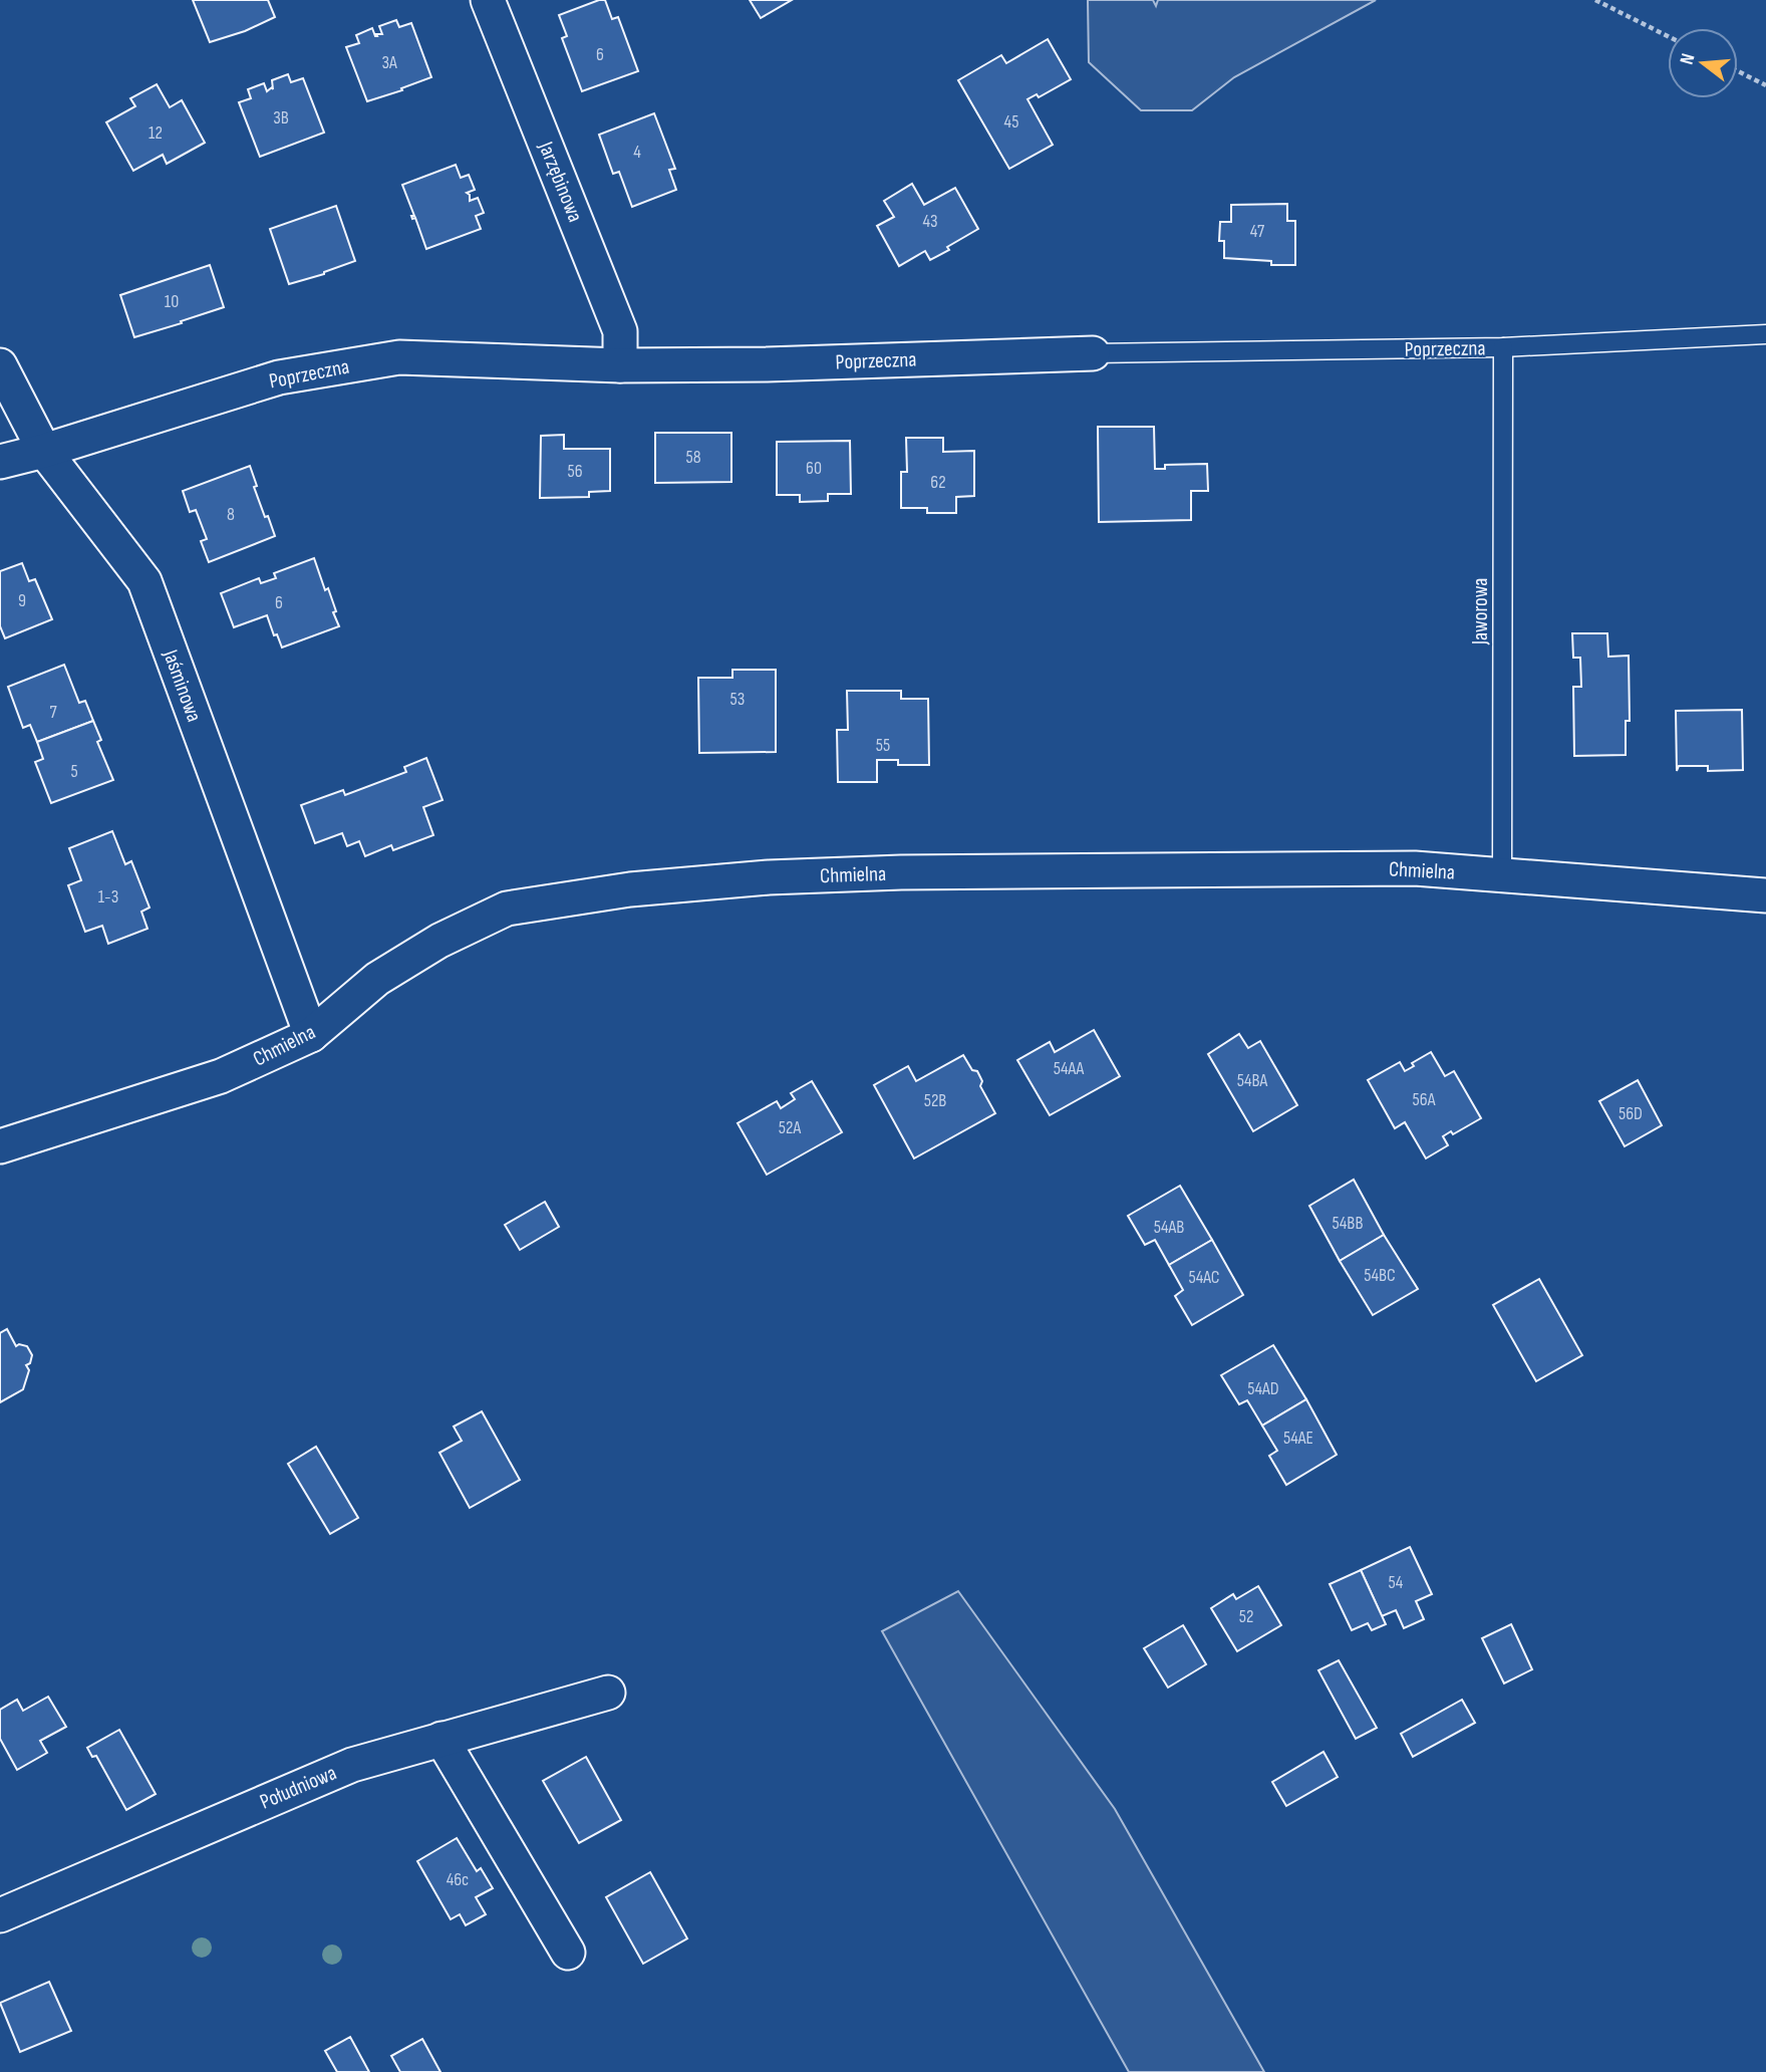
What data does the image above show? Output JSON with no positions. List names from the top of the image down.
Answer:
{
  "streets": {
    "street": [
      "Jarzębinowa",
      "Poprzeczna",
      "Jaśminowa",
      "Chmielna",
      "Południowa"
    ],
    "lane": ["Jaworowa"]
  },
  "crossings": [
    ["Jarzębinowa", "Poprzeczna"],
    ["Poprzeczna", "Jaworowa"],
    ["Poprzeczna", "Jaśminowa"],
    ["Jaworowa", "Chmielna"],
    ["Jaśminowa", "Chmielna"]
  ],
  "house_numbers": [
    "6",
    "3A",
    "3B",
    "45",
    "12",
    "4",
    "43",
    "47",
    "10",
    "58",
    "60",
    "56",
    "62",
    "8",
    "9",
    "6",
    "53",
    "7",
    "55",
    "5",
    "1-3",
    "54AA",
    "54BA",
    "56A",
    "52B",
    "56D",
    "52A",
    "54BB",
    "54AB",
    "54BC",
    "54AC",
    "54AD",
    "54AE",
    "54",
    "52",
    "46c"
  ],
  "north": "left"
}
